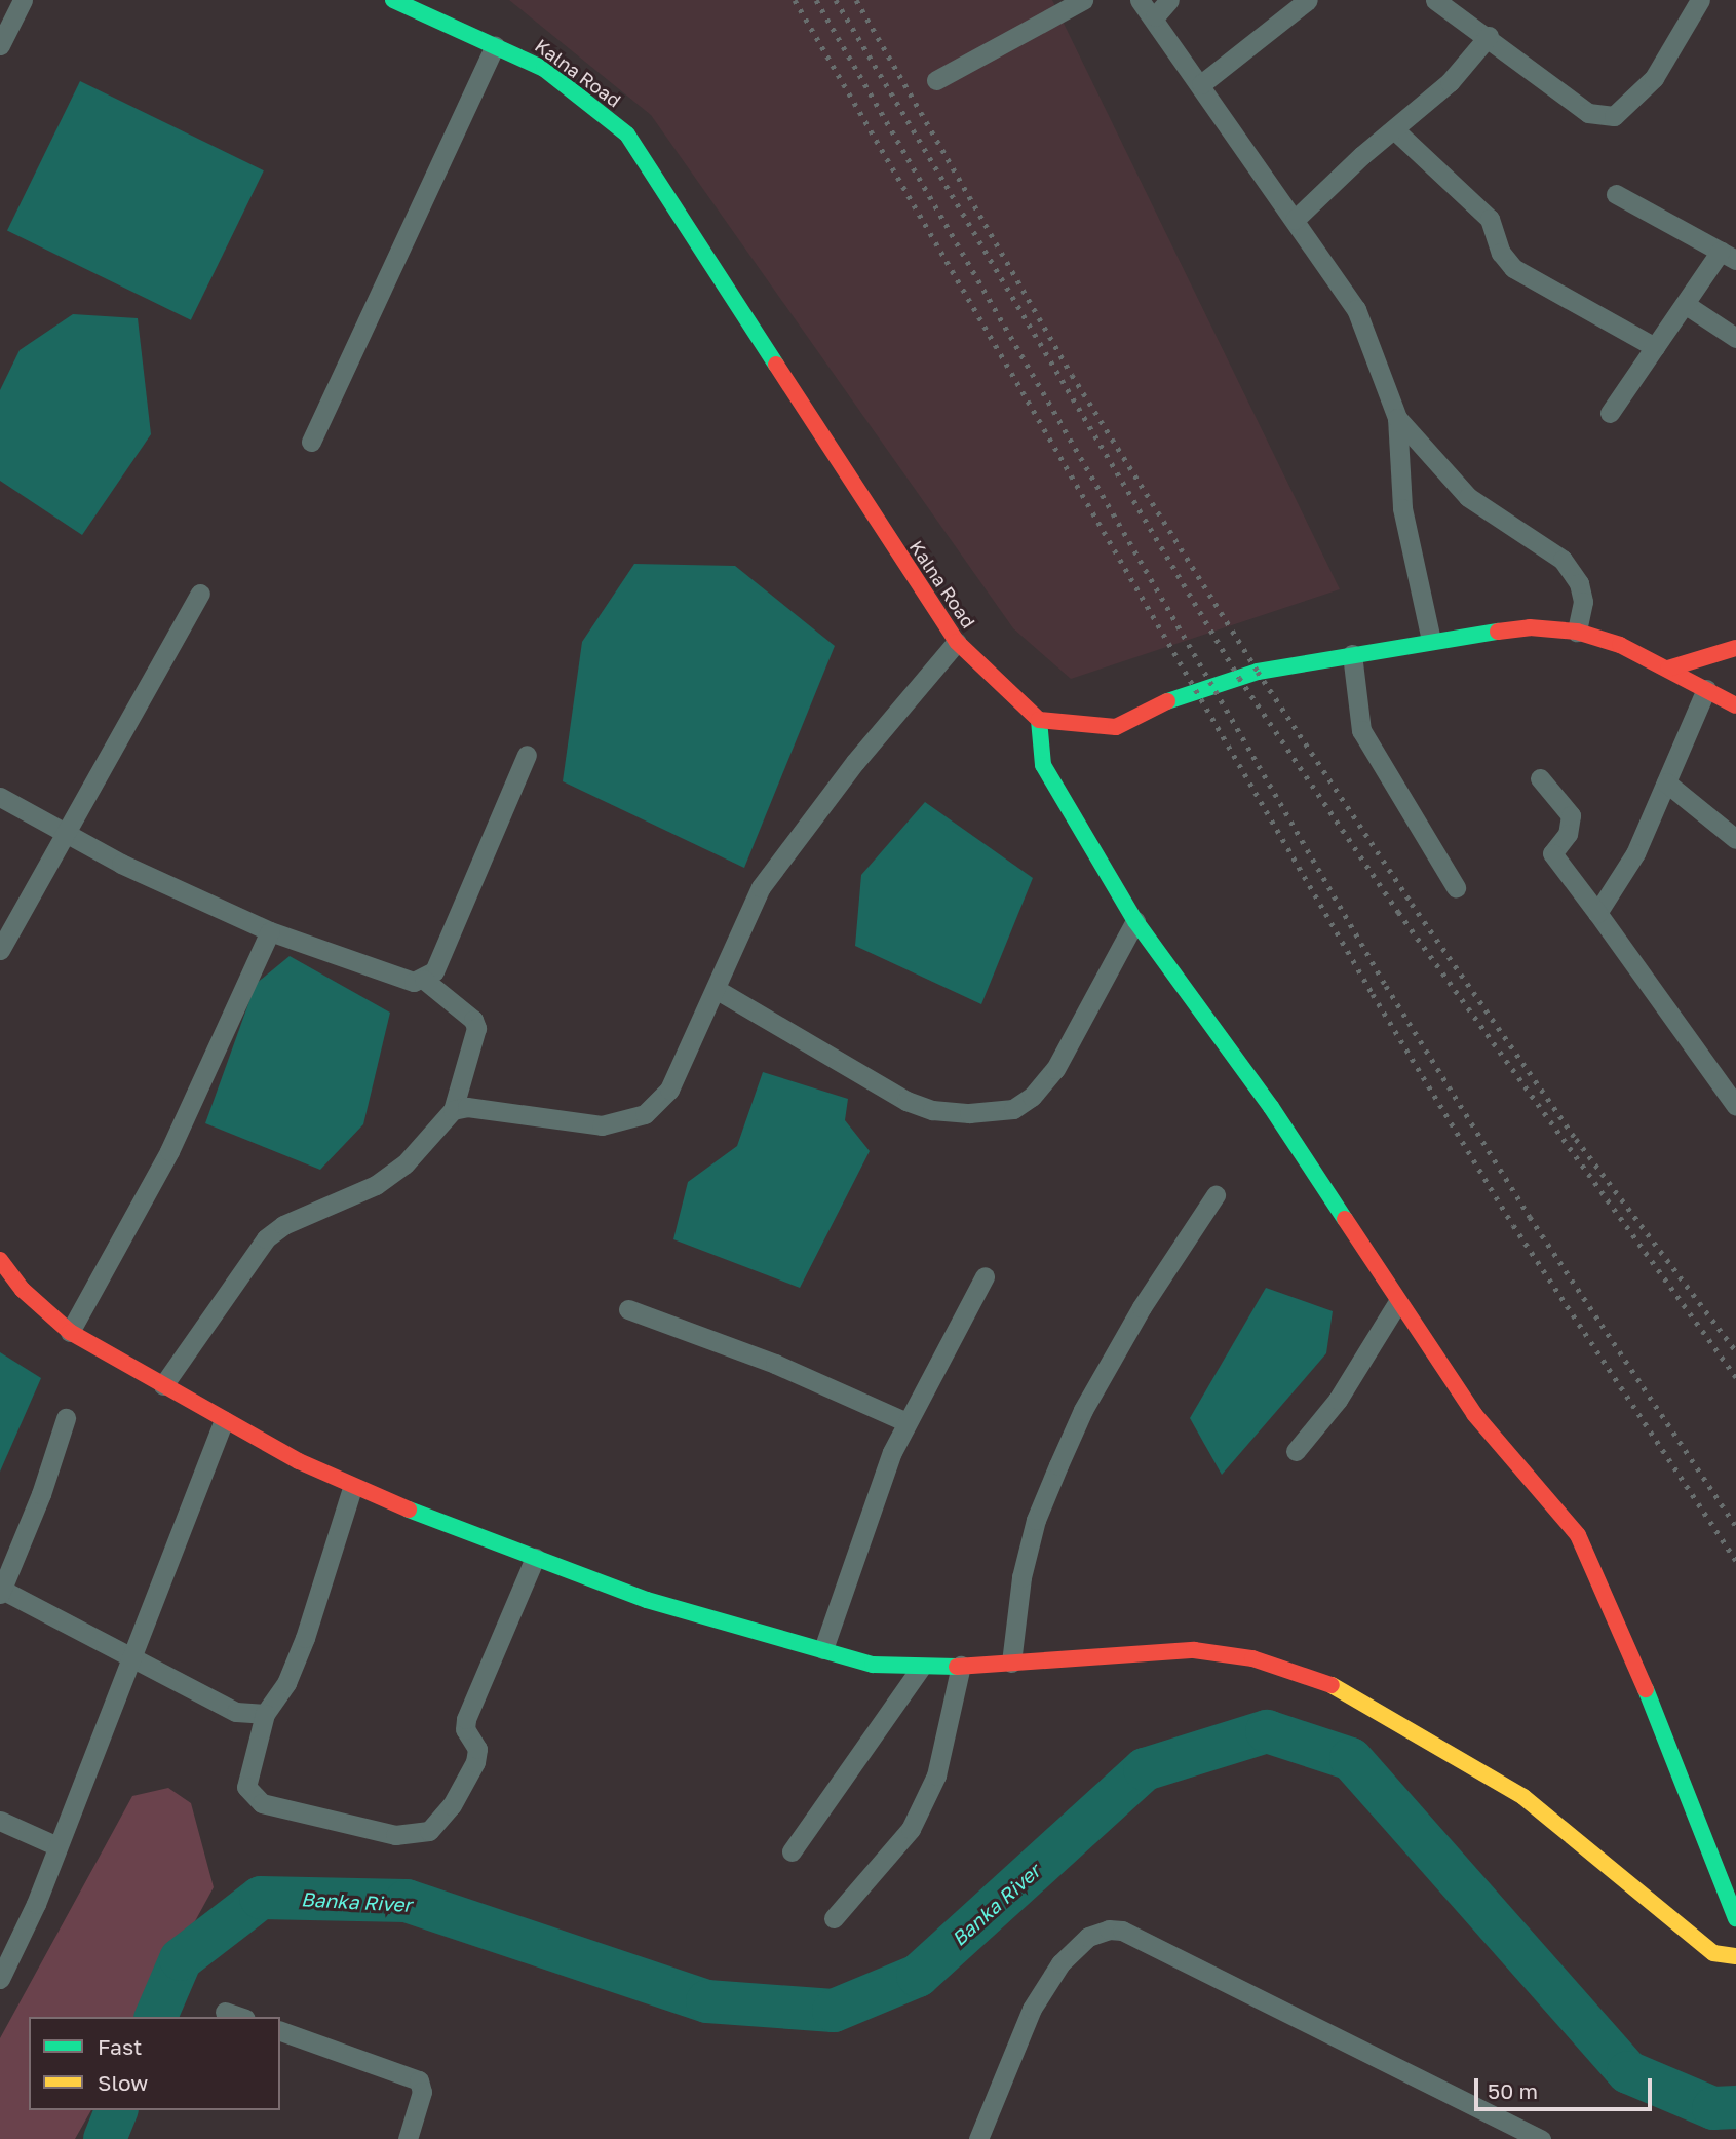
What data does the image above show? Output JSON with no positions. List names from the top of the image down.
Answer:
{
  "streets": {
    "street": ["Kalna Road"]
  },
  "water": ["Banka River"],
  "legend": ["Fast", "Slow"],
  "scale_bar": "50 m"
}
